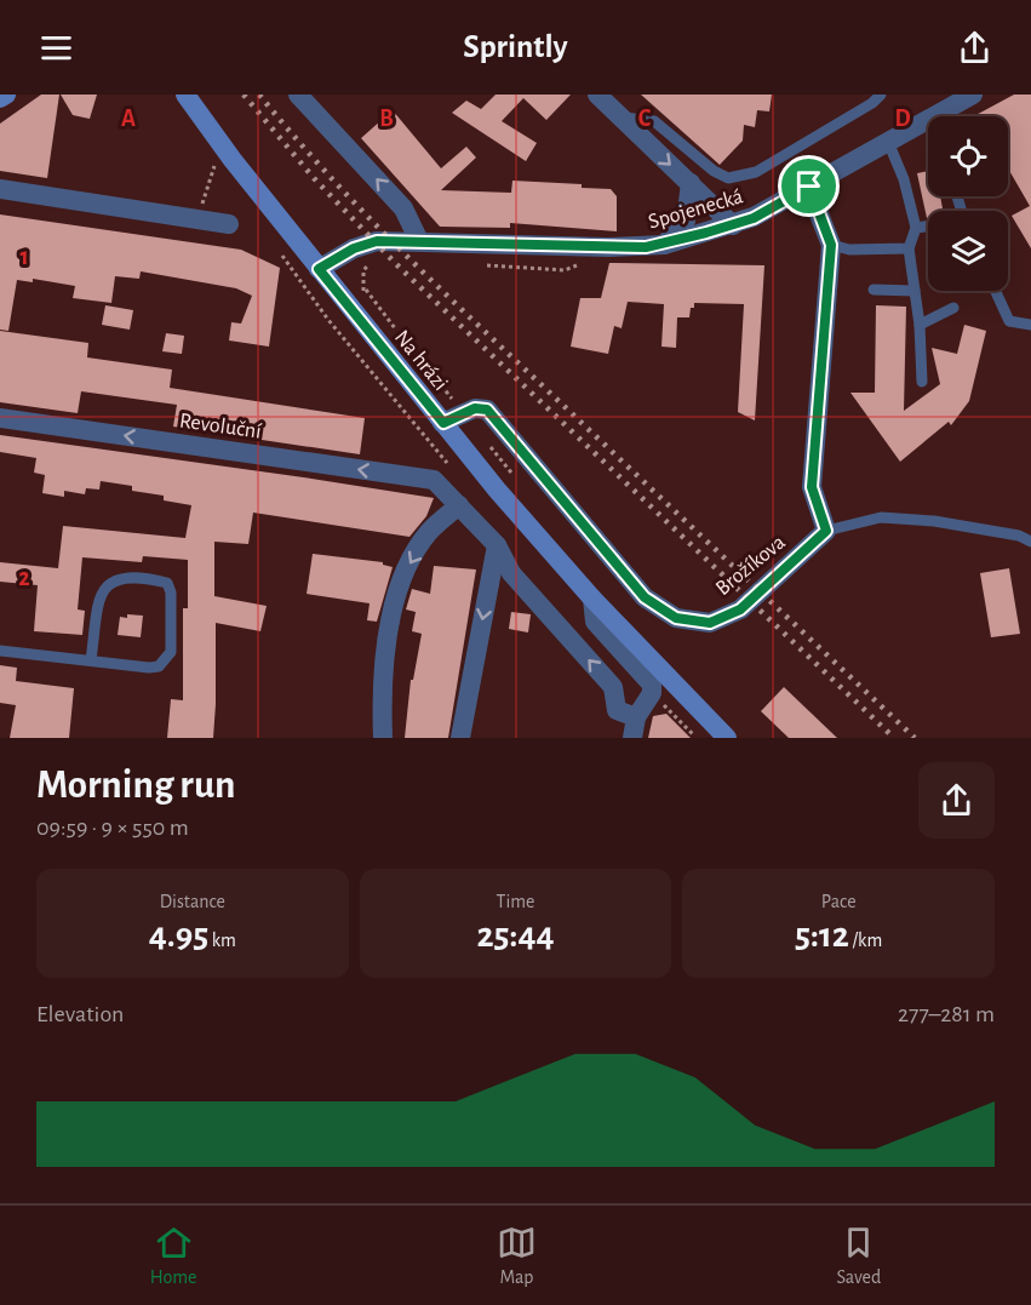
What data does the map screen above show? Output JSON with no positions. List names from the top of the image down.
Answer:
{
  "streets": {
    "main road": ["Na hrázi"],
    "street": ["Spojenecká", "Revoluční", "Brožíkova"]
  },
  "crossings": [
    ["Spojenecká", "Na hrázi"],
    ["Na hrázi", "Brožíkova"]
  ],
  "one_way": ["Revoluční"],
  "page": {
    "header": "Sprintly",
    "heading": ["Morning run", "09:59 · 9 × 550 m"],
    "stats": [
      ["Distance", "4.95 km"],
      ["Time", "25:44"],
      ["Pace", "5:12 /km"]
    ],
    "chart": ["Elevation", "277–281 m"],
    "tabs": ["Home", "Map", "Saved"]
  },
  "grid": {
    "columns": [
      "A",
      "B",
      "C",
      "D"
    ],
    "rows": ["1", "2"]
  }
}
